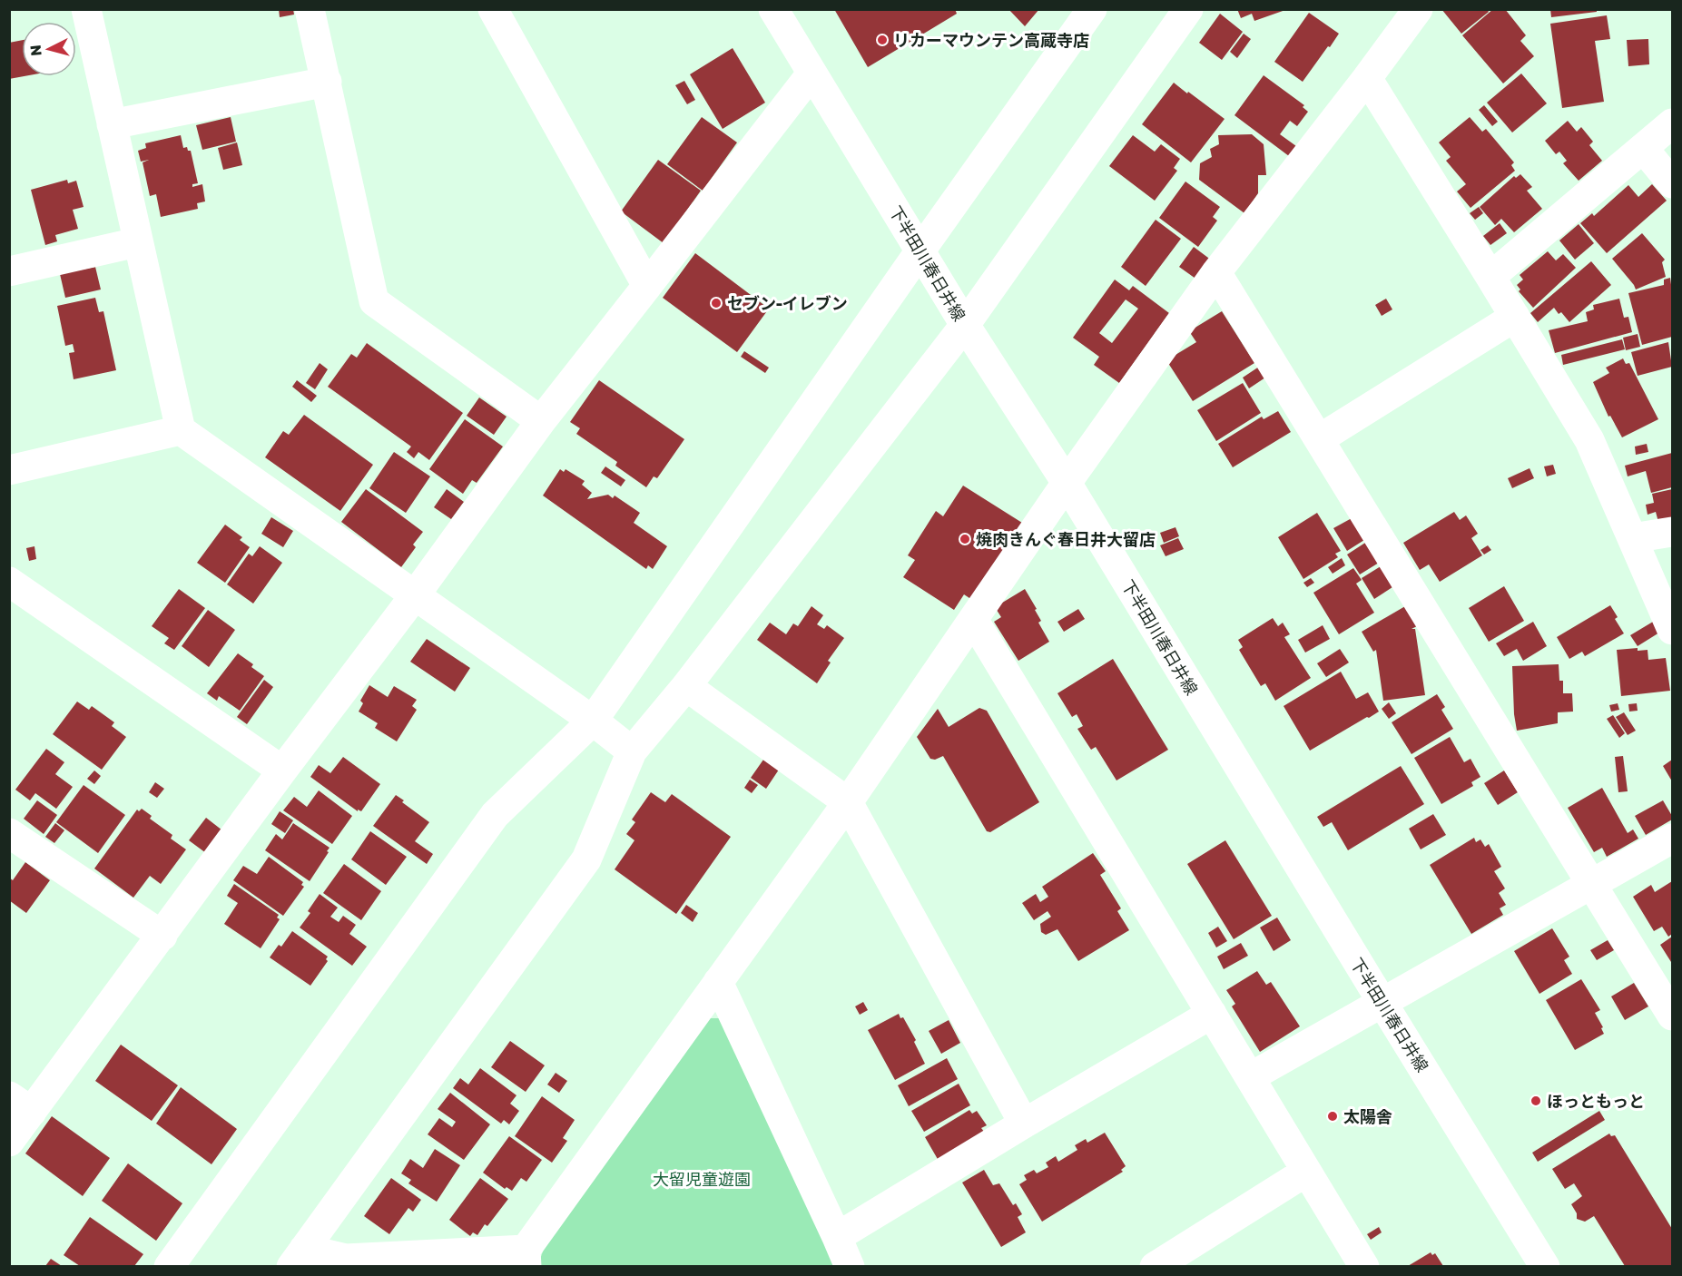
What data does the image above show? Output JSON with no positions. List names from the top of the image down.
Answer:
{
  "streets": {
    "street": ["下半田川春日井線"]
  },
  "parks": ["大留児童遊園"],
  "places": [
    "リカーマウンテン高蔵寺店",
    "セブン-イレブン",
    "焼肉きんぐ春日井大留店",
    "ほっともっと",
    "太陽舎"
  ],
  "north": "left"
}
